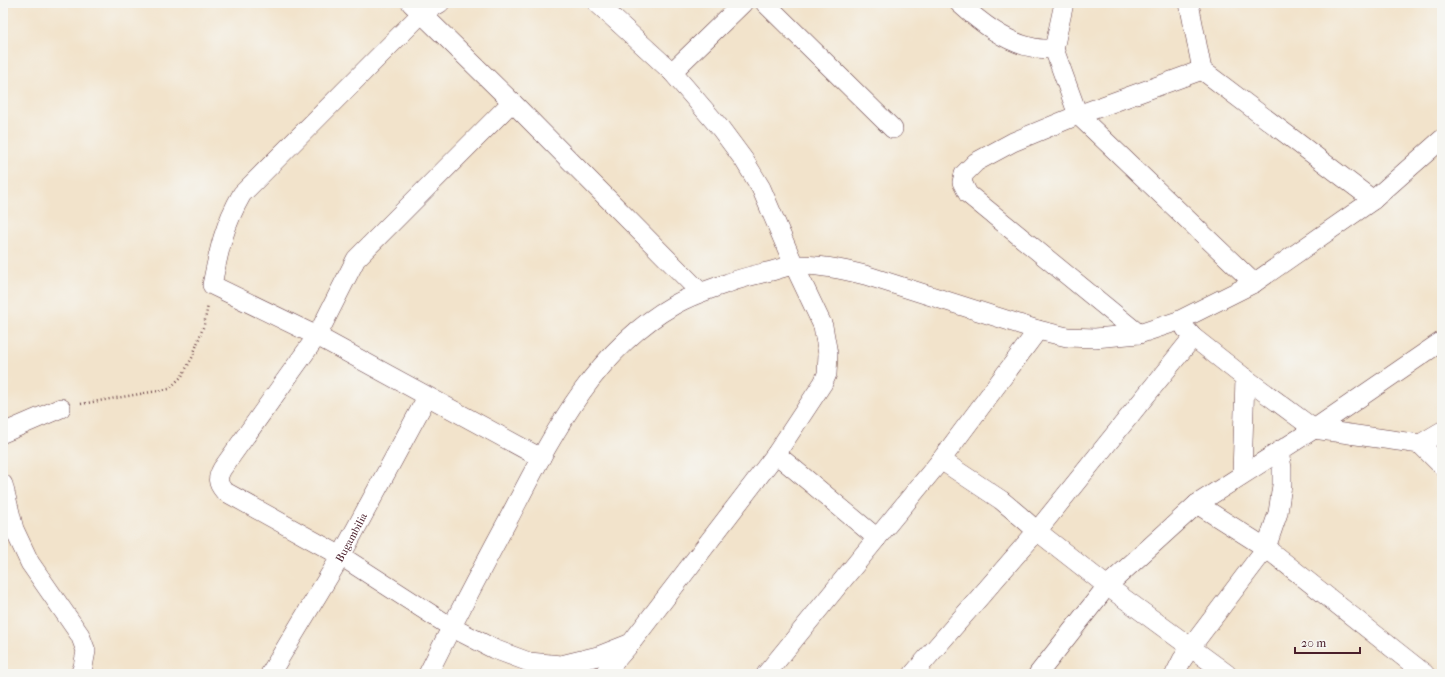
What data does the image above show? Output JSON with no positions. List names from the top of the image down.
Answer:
{
  "streets": {
    "street": ["Bugambilia"]
  },
  "scale_bar": "20 m"
}
